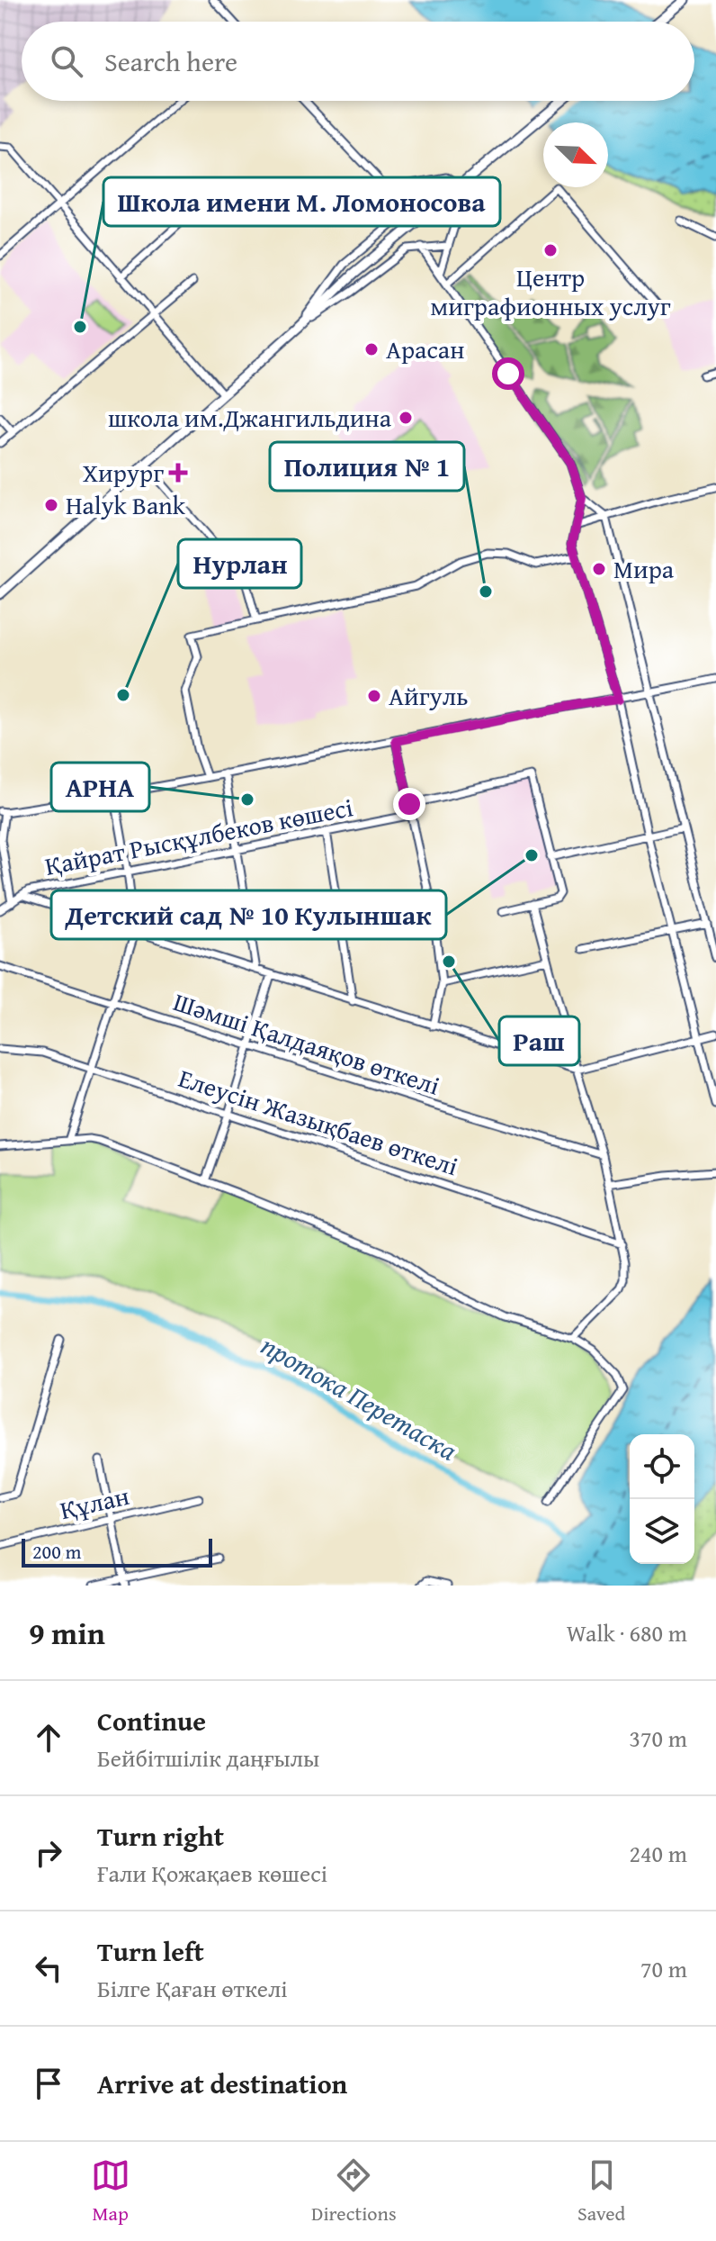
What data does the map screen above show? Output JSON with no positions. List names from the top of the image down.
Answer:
{
  "streets": {
    "street": [
      "Қайрат Рысқұлбеков көшесі",
      "Шәмші Қалдаяқов өткелі",
      "Елеусін Жазықбаев өткелі",
      "Құлан"
    ]
  },
  "water": ["протока Перетаска"],
  "places": {
    "other": [
      "Центр миграфионных услуг",
      "Школа имени М. Ломоносова",
      "Арасан",
      "школа им.Джангильдина",
      "Halyk Bank",
      "Мира",
      "Полиция № 1",
      "Нурлан",
      "Айгуль",
      "АРНА",
      "Детский сад № 10 Кулыншак",
      "Раш"
    ],
    "health": ["Хирург"]
  },
  "scale_bar": "200 m",
  "north": "bottom right",
  "page": {
    "search": "Search here",
    "scale": "200 m",
    "heading": ["9 min", "Walk · 680 m"],
    "list": [
      ["Continue", "Бейбітшілік даңғылы", "370 m"],
      ["Turn right", "Ғали Қожақаев көшесі", "240 m"],
      ["Turn left", "Білге Қаған өткелі", "70 m"],
      "Arrive at destination"
    ],
    "nav": ["Map", "Directions", "Saved"]
  }
}
